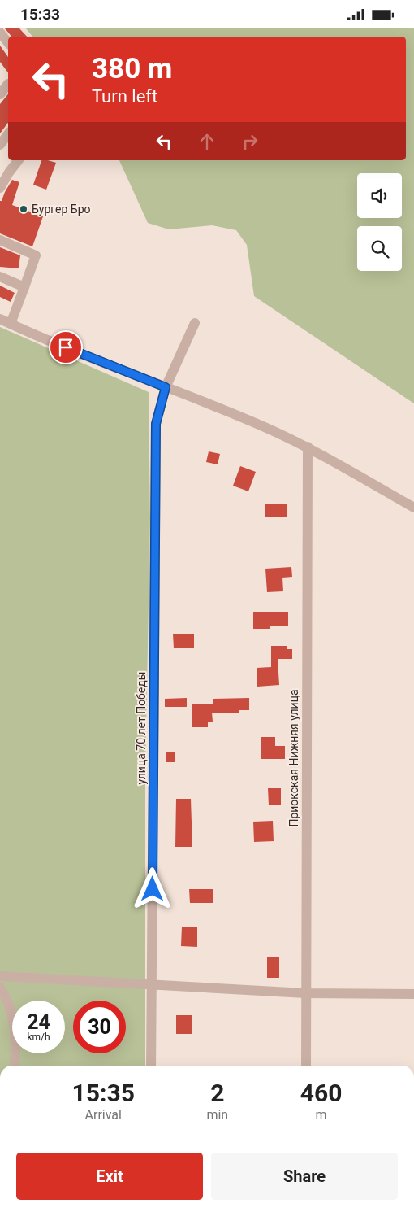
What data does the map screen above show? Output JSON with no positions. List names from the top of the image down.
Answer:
{
  "streets": {
    "street": ["улица 70 лет Победы", "Приокская Нижняя улица"]
  },
  "places": ["Бургер Бро"],
  "page": {
    "status": "15:33",
    "turn": ["380 m", "Turn left"],
    "speed": "24 km/h",
    "limit": "30",
    "eta": [
      "15:35",
      "Arrival",
      "2",
      "min",
      "460",
      "m"
    ],
    "buttons": ["Exit", "Share"]
  }
}
